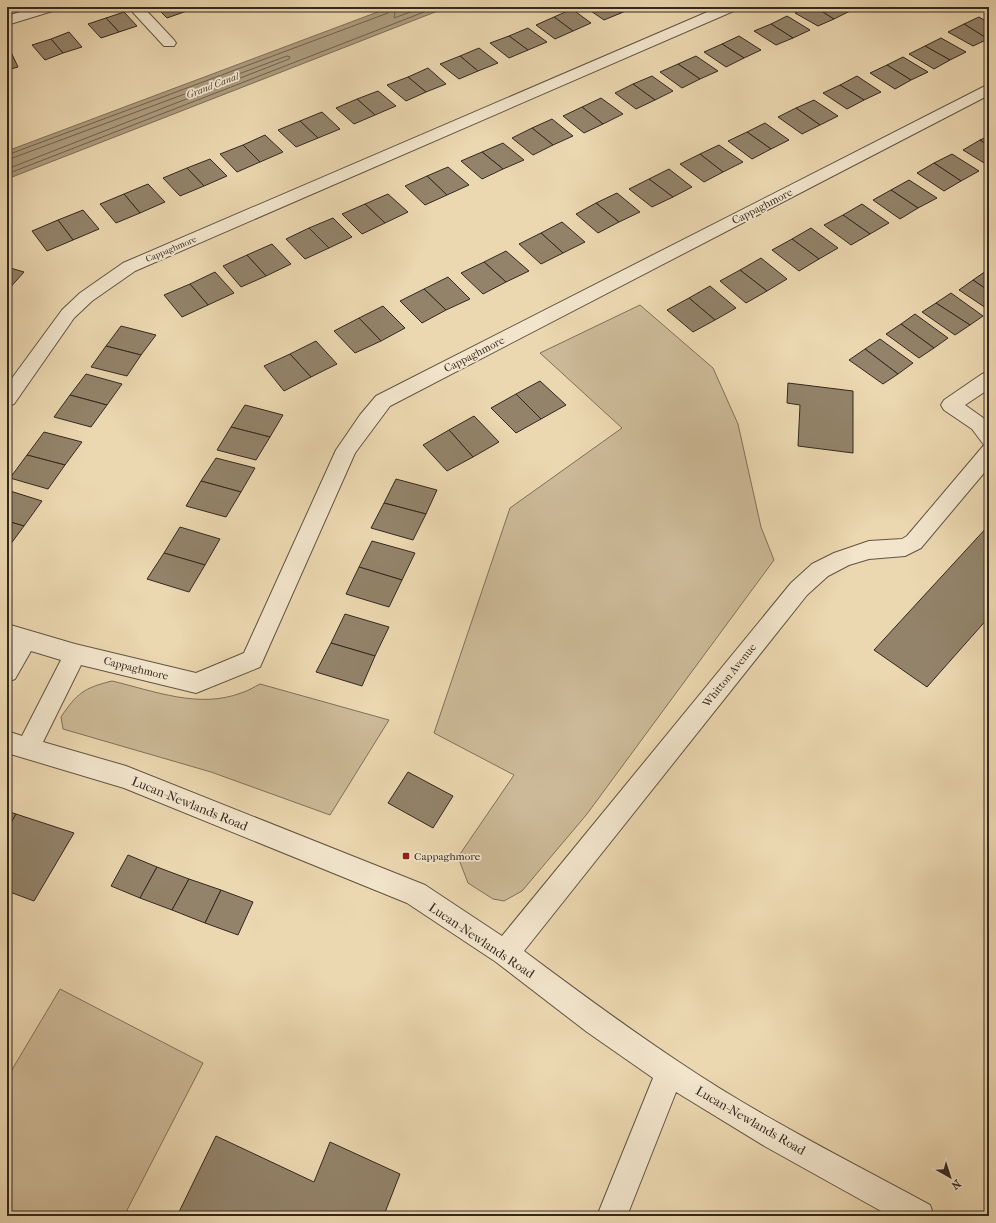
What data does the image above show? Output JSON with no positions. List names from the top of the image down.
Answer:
{
  "streets": {
    "street": ["Cappaghmore", "Whitton Avenue", "Lucan-Newlands Road"]
  },
  "crossings": [
    ["Whitton Avenue", "Lucan-Newlands Road"]
  ],
  "water": ["Grand Canal"],
  "places": {
    "transit": ["Cappaghmore"]
  },
  "north": "bottom right"
}
